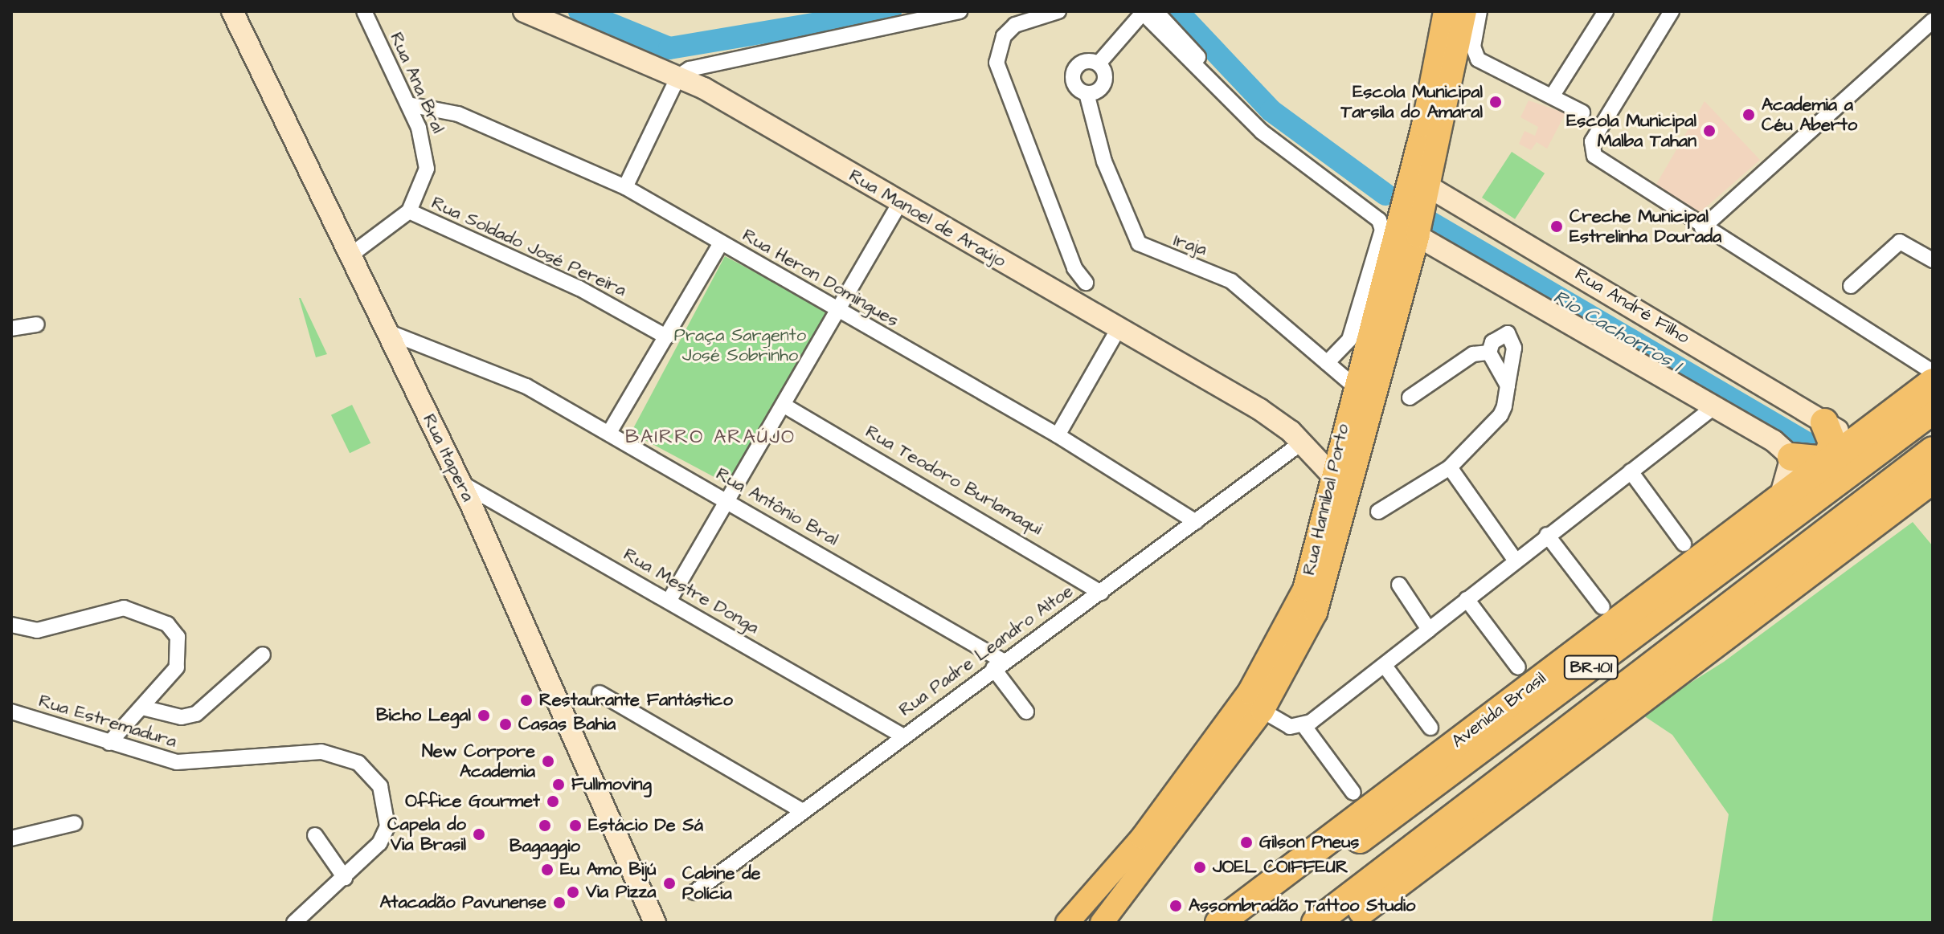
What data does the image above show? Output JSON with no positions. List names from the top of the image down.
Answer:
{
  "streets": {
    "highway": ["BR-101", "Avenida Brasil"],
    "main road": ["Rua Hannibal Porto"],
    "street": [
      "Rua Ana Bral",
      "Rua Manoel de Araújo",
      "Iraja",
      "Rua Soldado José Pereira",
      "Rua Heron Domingues",
      "Rua André Filho",
      "Rua Itapera",
      "Rua Teodoro Burlamaqui",
      "Rua Antônio Bral",
      "Rua Mestre Donga",
      "Rua Padre Leandro Altoe",
      "Rua Estremadura"
    ]
  },
  "crossings": [
    ["Rua Ana Bral", "Rua Soldado José Pereira"],
    ["Rua Ana Bral", "Rua Heron Domingues"],
    ["Rua Manoel de Araújo", "Rua Hannibal Porto"],
    ["Rua Manoel de Araújo", "Rua Padre Leandro Altoe"],
    ["Iraja", "Rua Hannibal Porto"],
    ["Rua Heron Domingues", "Rua Padre Leandro Altoe"],
    ["Rua André Filho", "Rua Hannibal Porto"],
    ["Rua André Filho", "Avenida Brasil"],
    ["Rua Itapera", "Rua Antônio Bral"],
    ["Rua Itapera", "Rua Mestre Donga"],
    ["Rua Teodoro Burlamaqui", "Rua Padre Leandro Altoe"],
    ["Rua Hannibal Porto", "Rua Padre Leandro Altoe"],
    ["Rua Antônio Bral", "Rua Padre Leandro Altoe"],
    ["Rua Mestre Donga", "Rua Padre Leandro Altoe"]
  ],
  "districts": ["BAIRRO ARAÚJO"],
  "water": ["Rio Cachorros I"],
  "parks": ["Praça Sargento José Sobrinho"],
  "places": [
    "Escola Municipal Tarsila do Amaral",
    "Academia a Céu Aberto",
    "Escola Municipal Malba Tahan",
    "Creche Municipal Estrelinha Dourada",
    "Restaurante Fantástico",
    "Bicho Legal",
    "Casas Bahia",
    "New Corpore Academia",
    "Fullmoving",
    "Office Gourmet",
    "Bagaggio",
    "Estácio De Sá",
    "Capela do Via Brasil",
    "Gilson Pneus",
    "JOEL COIFFEUR",
    "Eu Amo Bijú",
    "Cabine de Polícia",
    "Via Pizza",
    "Atacadão Pavunense",
    "Assombradão Tattoo Studio"
  ]
}
